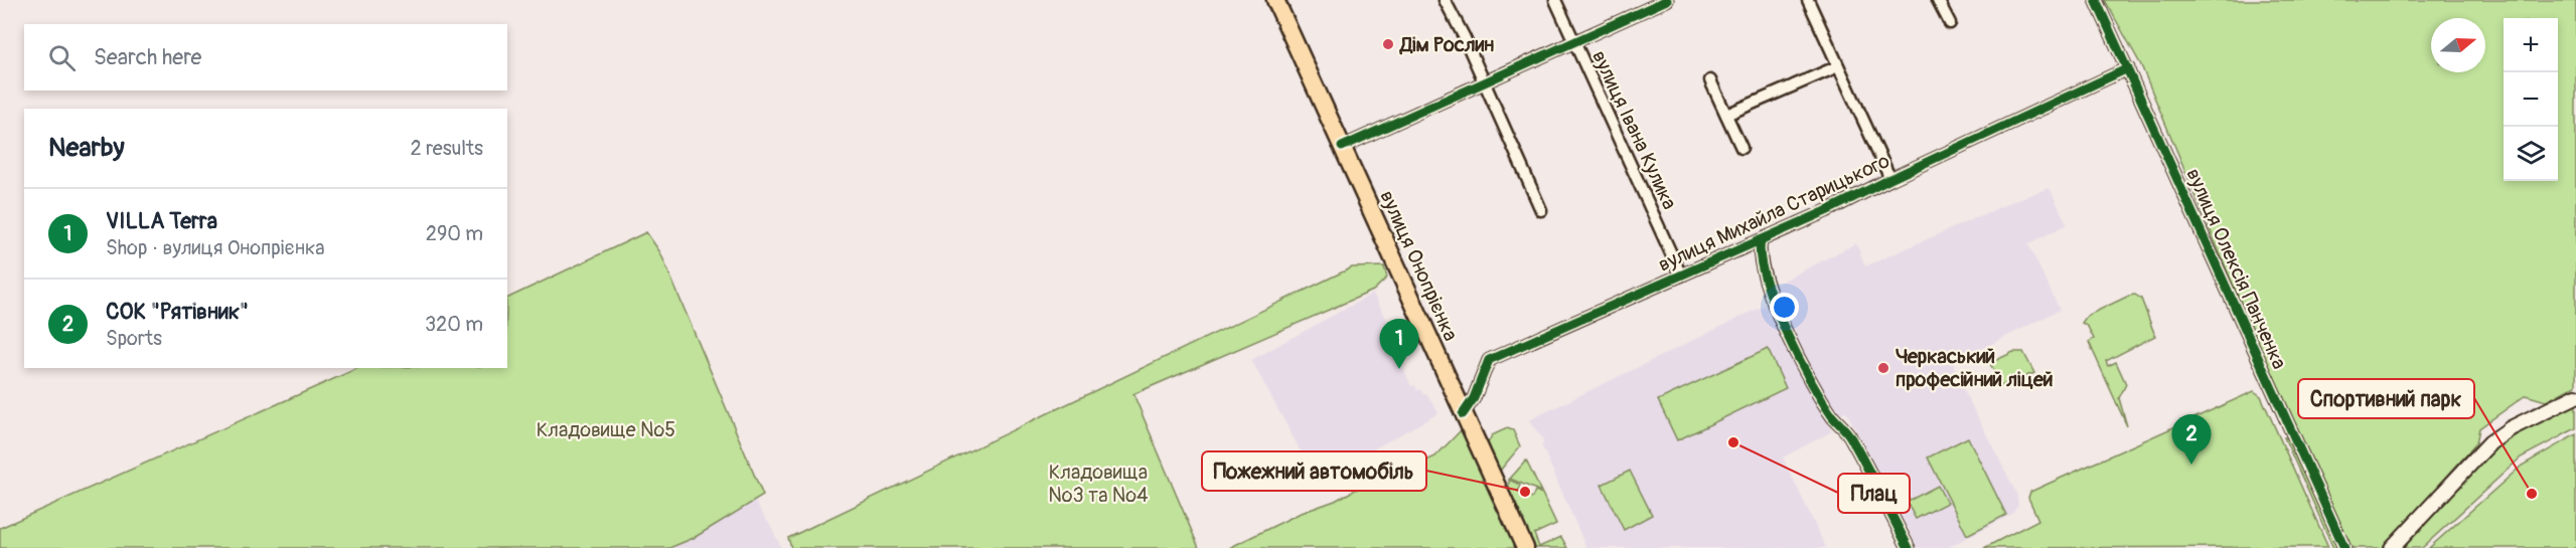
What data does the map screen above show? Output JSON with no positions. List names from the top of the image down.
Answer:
{
  "streets": {
    "main road": ["вулиця Онопрієнка"],
    "street": ["вулиця Івана Кулика", "вулиця Михайла Старицького", "вулиця Олексія Панченка"]
  },
  "crossings": [
    ["вулиця Івана Кулика", "вулиця Михайла Старицького"],
    ["вулиця Михайла Старицького", "вулиця Онопрієнка"],
    ["вулиця Михайла Старицького", "вулиця Олексія Панченка"]
  ],
  "parks": ["Кладовище №5", "Кладовища №3 та №4"],
  "places": [
    "Дім Рослин",
    "Черкаський професійний ліцей",
    "Плац",
    "Пожежний автомобіль",
    "Спортивний парк"
  ],
  "north": "right",
  "page": {
    "map_buttons": ["+", "−"],
    "search": "Search here",
    "heading": ["Nearby", "2 results"],
    "list": [
      {
        "mark": "1",
        "name": "VILLA Terra",
        "note": "Shop · вулиця Онопрієнка",
        "value": "290 m"
      },
      {
        "mark": "2",
        "name": "СОК \"Рятівник\"",
        "note": "Sports",
        "value": "320 m"
      }
    ],
    "pins": ["1", "2"]
  }
}
